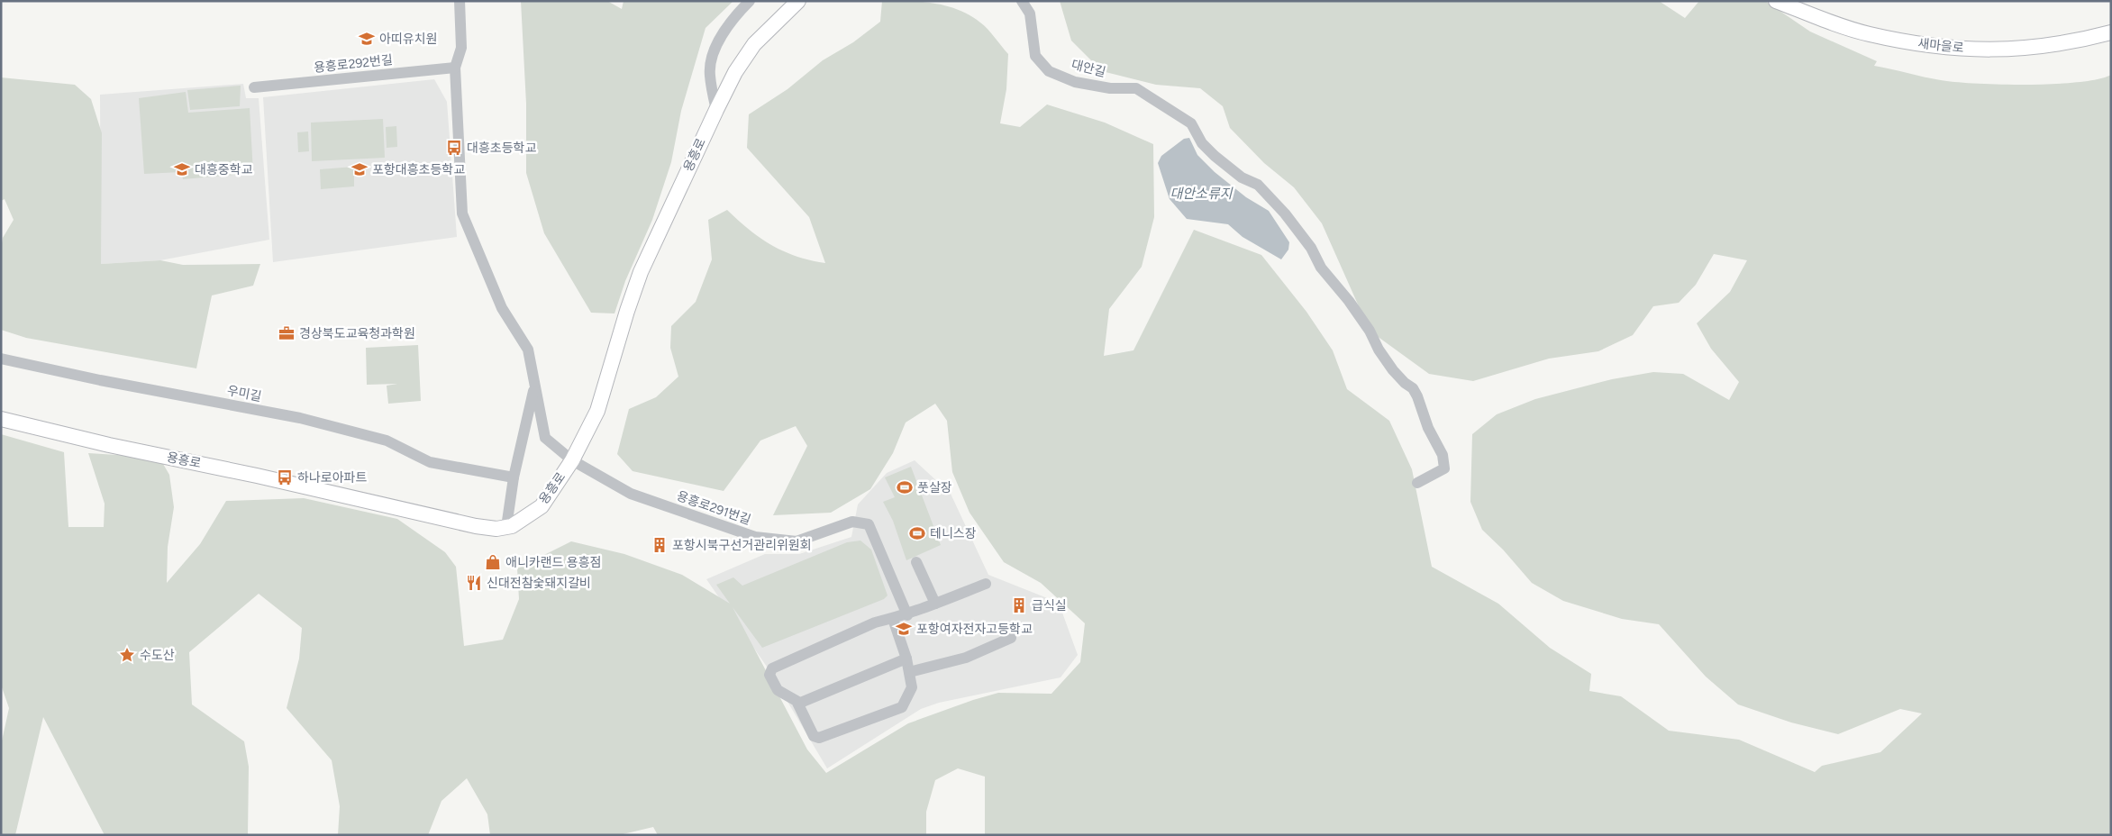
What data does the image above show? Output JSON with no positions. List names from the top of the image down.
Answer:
{
  "streets": {
    "main road": ["새마을로", "용흥로"],
    "street": [
      "용흥로292번길",
      "대안길",
      "우미길",
      "용흥로291번길"
    ]
  },
  "crossings": [
    ["용흥로292번길", "용흥로291번길"],
    ["용흥로", "용흥로291번길"]
  ],
  "water": ["대안소류지"],
  "places": {
    "school or university": [
      "아띠유치원",
      "대흥중학교",
      "포항대흥초등학교",
      "포항여자전자고등학교"
    ],
    "bus stop": ["대흥초등학교", "하나로아파트"],
    "office": ["경상북도교육청과학원"],
    "sports": ["풋살장", "테니스장"],
    "building": ["포항시북구선거관리위원회", "급식실"],
    "shop": ["애니카랜드 용흥점"],
    "restaurant": ["신대전참숯돼지갈비"],
    "place": ["수도산"]
  }
}
